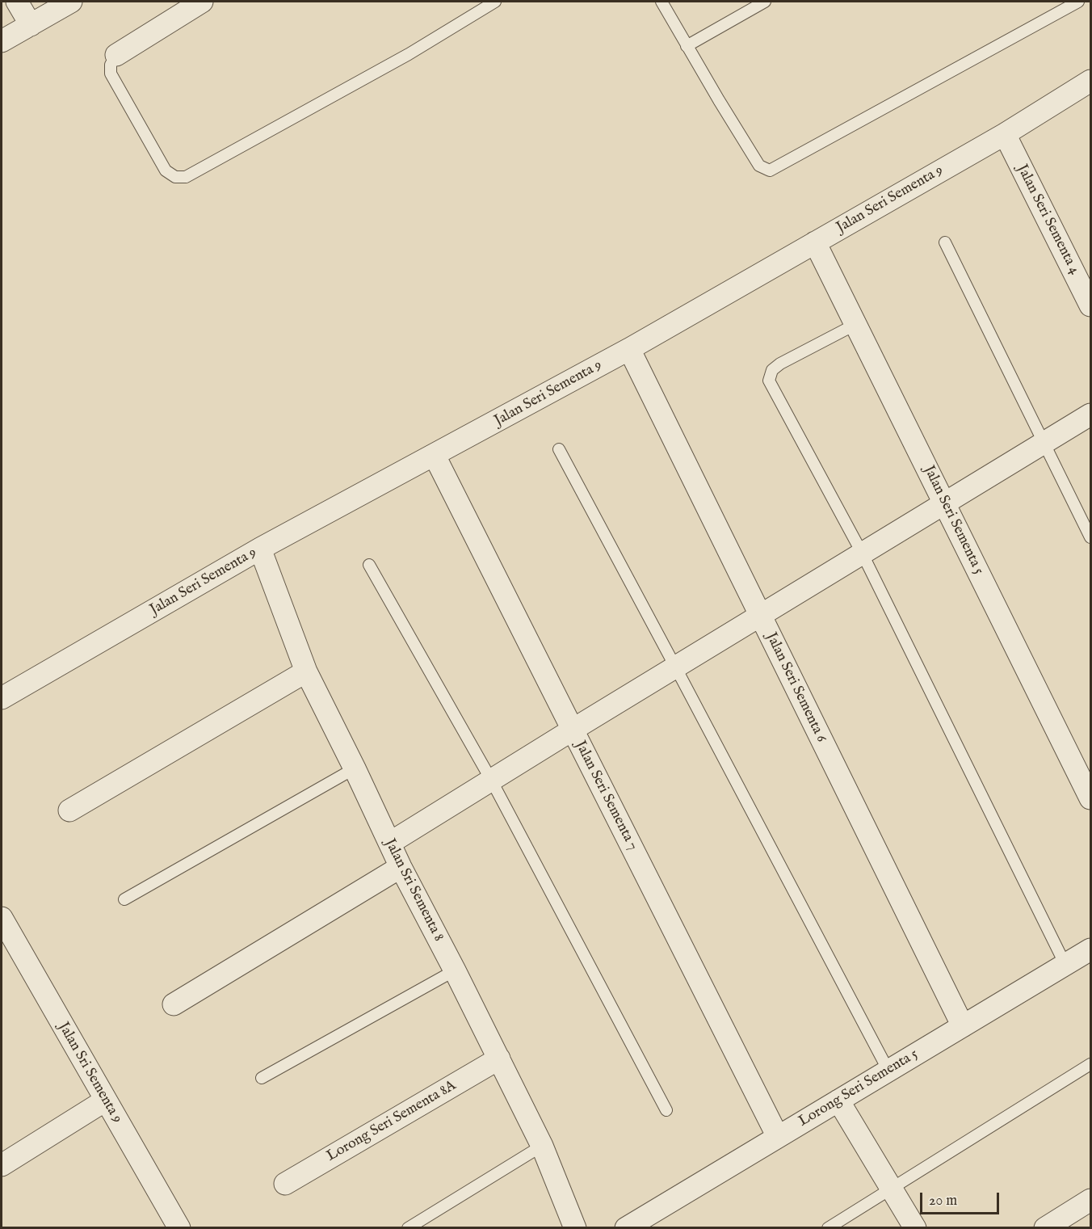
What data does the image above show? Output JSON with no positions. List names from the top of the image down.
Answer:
{
  "streets": {
    "street": [
      "Jalan Seri Sementa 9",
      "Jalan Seri Sementa 4",
      "Jalan Seri Sementa 5",
      "Jalan Seri Sementa 6",
      "Jalan Seri Sementa 7",
      "Jalan Sri Sementa 8",
      "Jalan Sri Sementa 9",
      "Lorong Seri Sementa 5",
      "Lorong Seri Sementa 8A"
    ]
  },
  "crossings": [
    ["Jalan Seri Sementa 9", "Jalan Seri Sementa 4"],
    ["Jalan Seri Sementa 9", "Jalan Seri Sementa 5"],
    ["Jalan Seri Sementa 9", "Jalan Seri Sementa 6"],
    ["Jalan Seri Sementa 9", "Jalan Seri Sementa 7"],
    ["Jalan Seri Sementa 9", "Jalan Sri Sementa 8"],
    ["Jalan Seri Sementa 6", "Lorong Seri Sementa 5"],
    ["Jalan Seri Sementa 7", "Lorong Seri Sementa 5"],
    ["Jalan Sri Sementa 8", "Lorong Seri Sementa 8A"]
  ],
  "scale_bar": "20 m"
}
